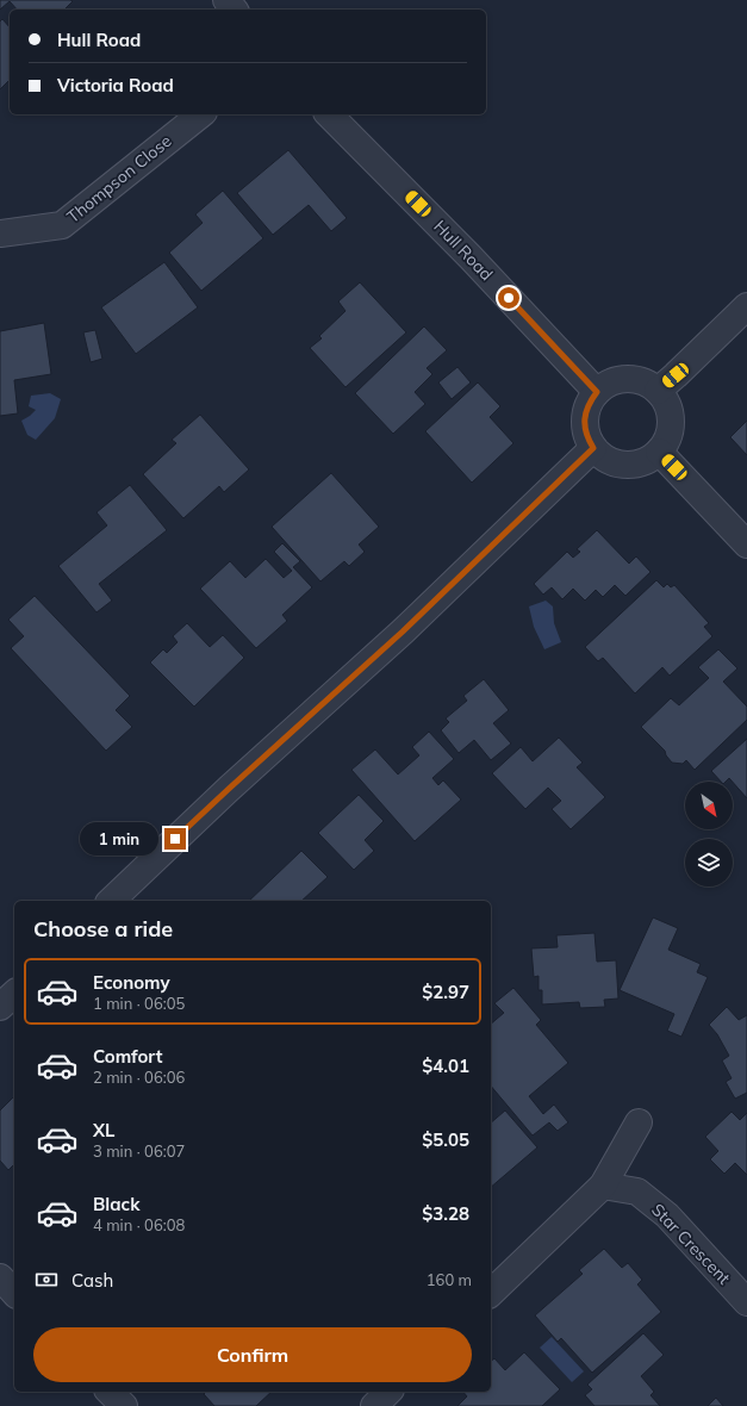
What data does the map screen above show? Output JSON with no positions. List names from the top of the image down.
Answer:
{
  "streets": {
    "street": ["Thompson Close", "Hull Road", "Star Crescent"]
  },
  "north": "bottom right",
  "page": {
    "banner": ["Hull Road", "Victoria Road"],
    "bubble": "1 min",
    "heading": "Choose a ride",
    "list": [
      {
        "name": "Economy",
        "note": "1 min · 06:05",
        "value": "$2.97"
      },
      {
        "name": "Comfort",
        "note": "2 min · 06:06",
        "value": "$4.01"
      },
      {
        "name": "XL",
        "note": "3 min · 06:07",
        "value": "$5.05"
      },
      {
        "name": "Black",
        "note": "4 min · 06:08",
        "value": "$3.28"
      }
    ],
    "pay": ["Cash", "160 m"],
    "buttons": "Confirm"
  }
}
